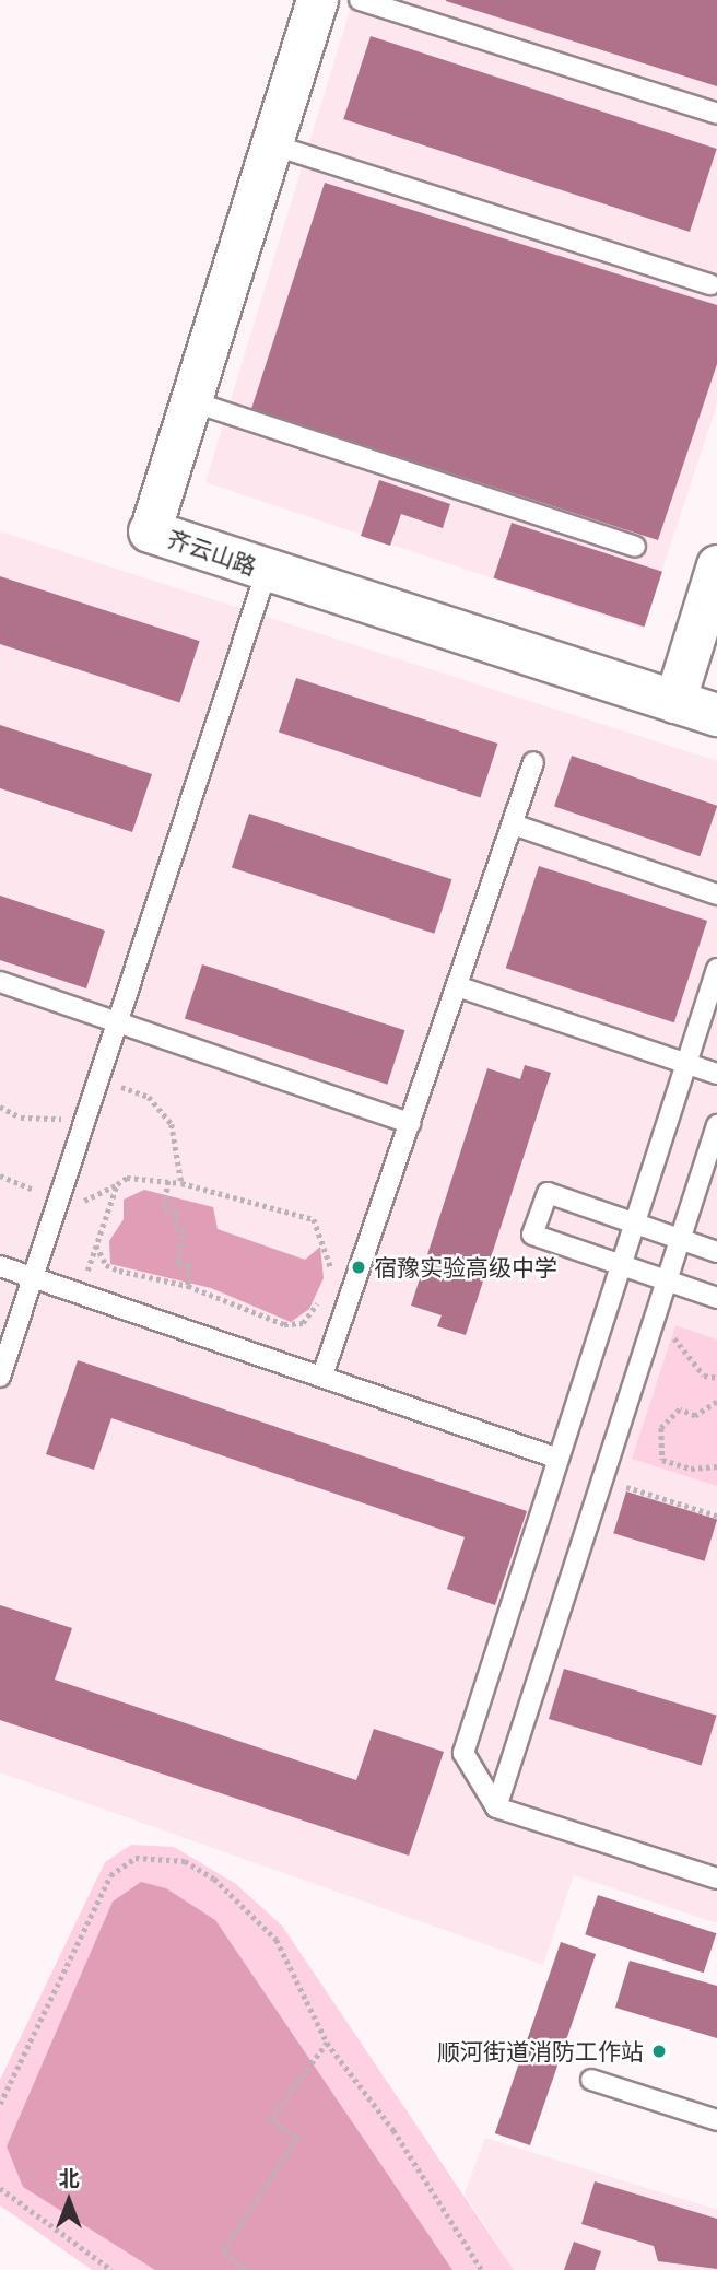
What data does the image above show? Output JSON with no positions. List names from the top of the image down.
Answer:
{
  "streets": {
    "street": ["齐云山路"]
  },
  "places": ["宿豫实验高级中学", "顺河街道消防工作站"],
  "north": "top"
}
